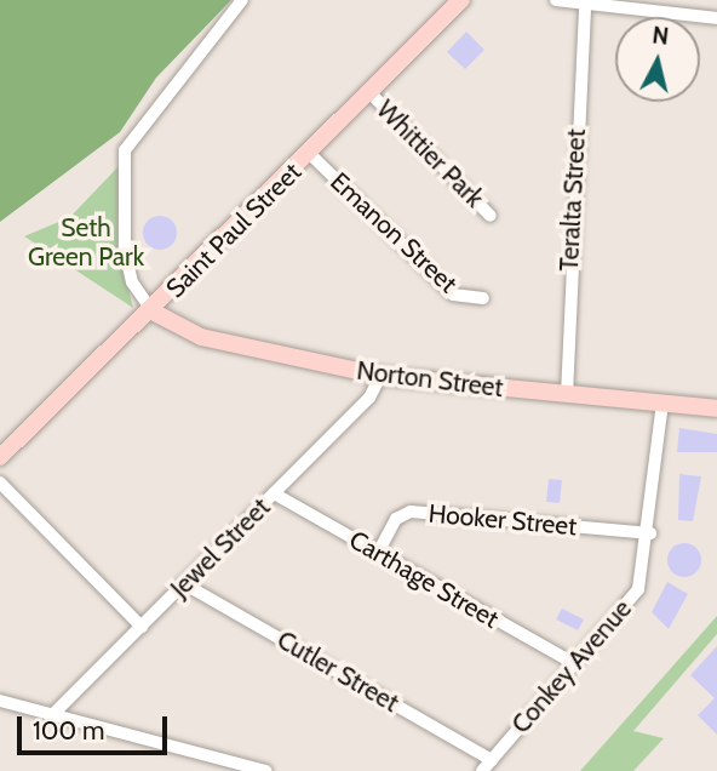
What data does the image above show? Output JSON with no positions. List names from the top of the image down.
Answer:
{
  "streets": {
    "main road": ["Saint Paul Street", "Norton Street"],
    "street": [
      "Whittier Park",
      "Teralta Street",
      "Emanon Street",
      "Hooker Street",
      "Jewel Street",
      "Carthage Street",
      "Conkey Avenue",
      "Cutler Street"
    ]
  },
  "crossings": [
    ["Whittier Park", "Saint Paul Street"],
    ["Teralta Street", "Norton Street"],
    ["Saint Paul Street", "Emanon Street"],
    ["Saint Paul Street", "Norton Street"],
    ["Norton Street", "Jewel Street"],
    ["Norton Street", "Conkey Avenue"],
    ["Hooker Street", "Carthage Street"],
    ["Hooker Street", "Conkey Avenue"],
    ["Jewel Street", "Carthage Street"],
    ["Jewel Street", "Cutler Street"],
    ["Carthage Street", "Conkey Avenue"],
    ["Conkey Avenue", "Cutler Street"]
  ],
  "parks": ["Seth Green Park"],
  "scale_bar": "100 m",
  "north": "top"
}
